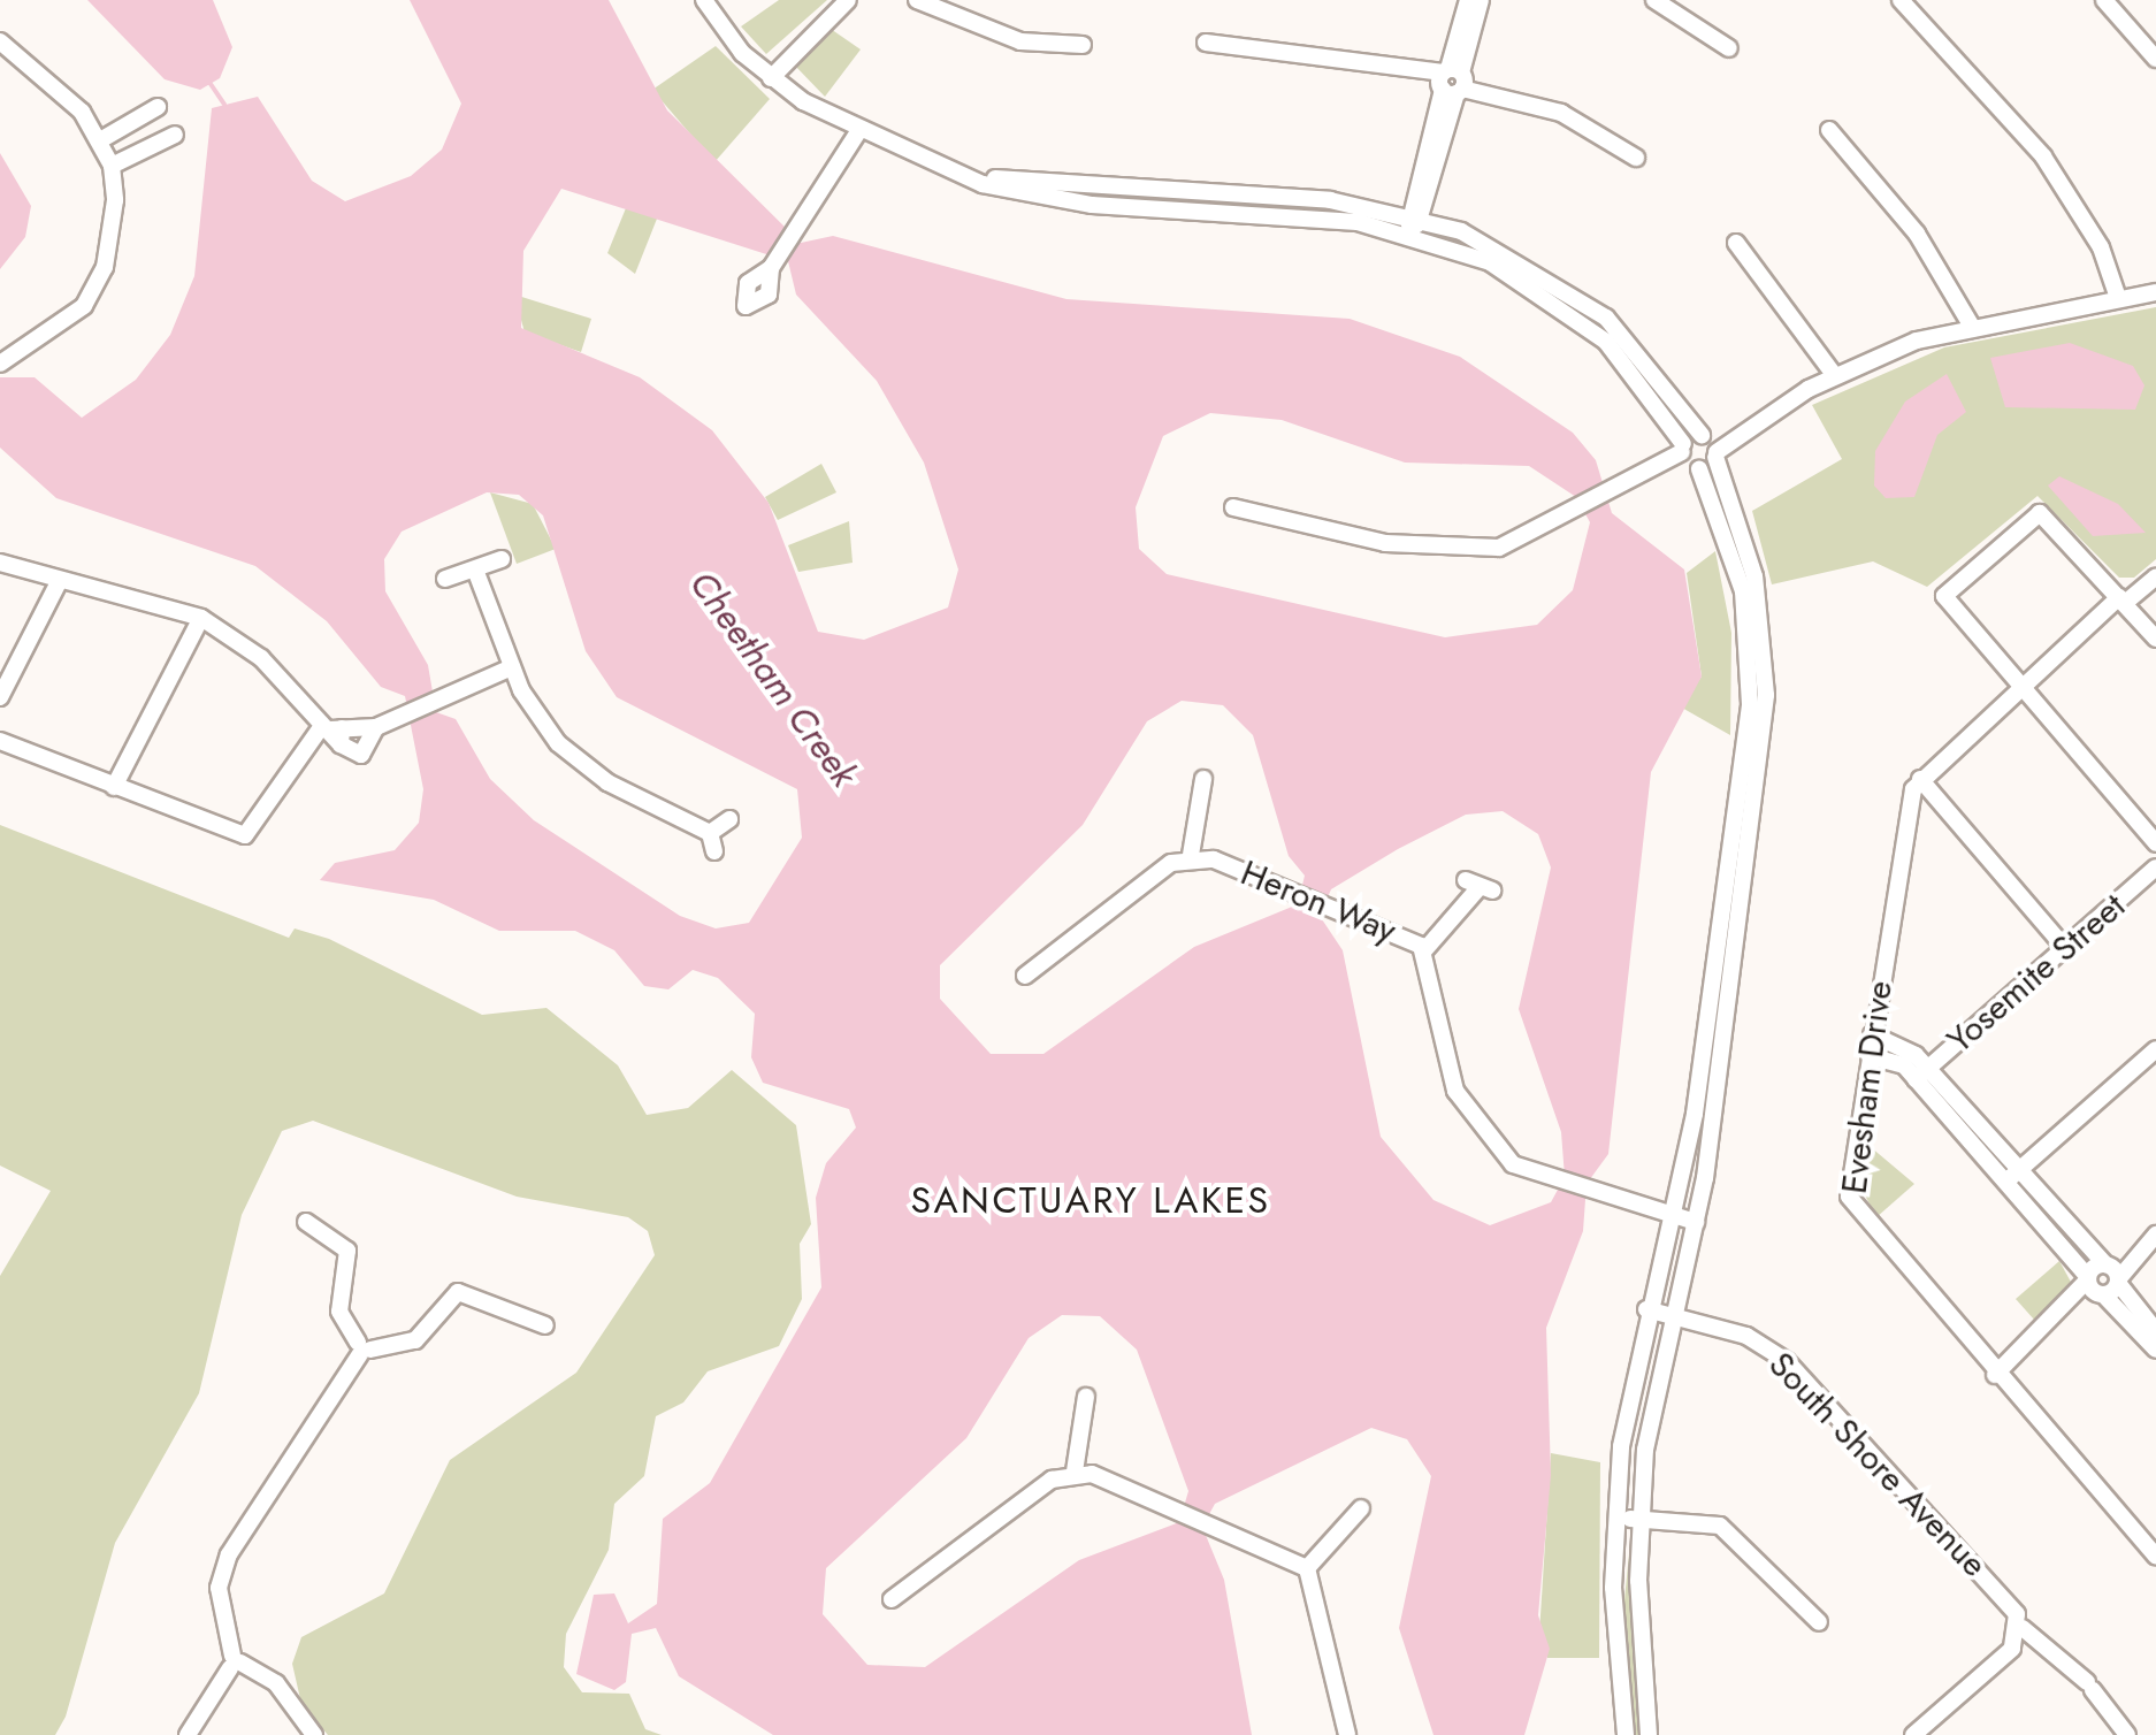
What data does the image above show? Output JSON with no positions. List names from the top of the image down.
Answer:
{
  "streets": {
    "street": [
      "Heron Way",
      "Yosemite Street",
      "Evesham Drive",
      "South Shore Avenue"
    ]
  },
  "districts": ["SANCTUARY LAKES"],
  "water": ["Cheetham Creek"]
}
